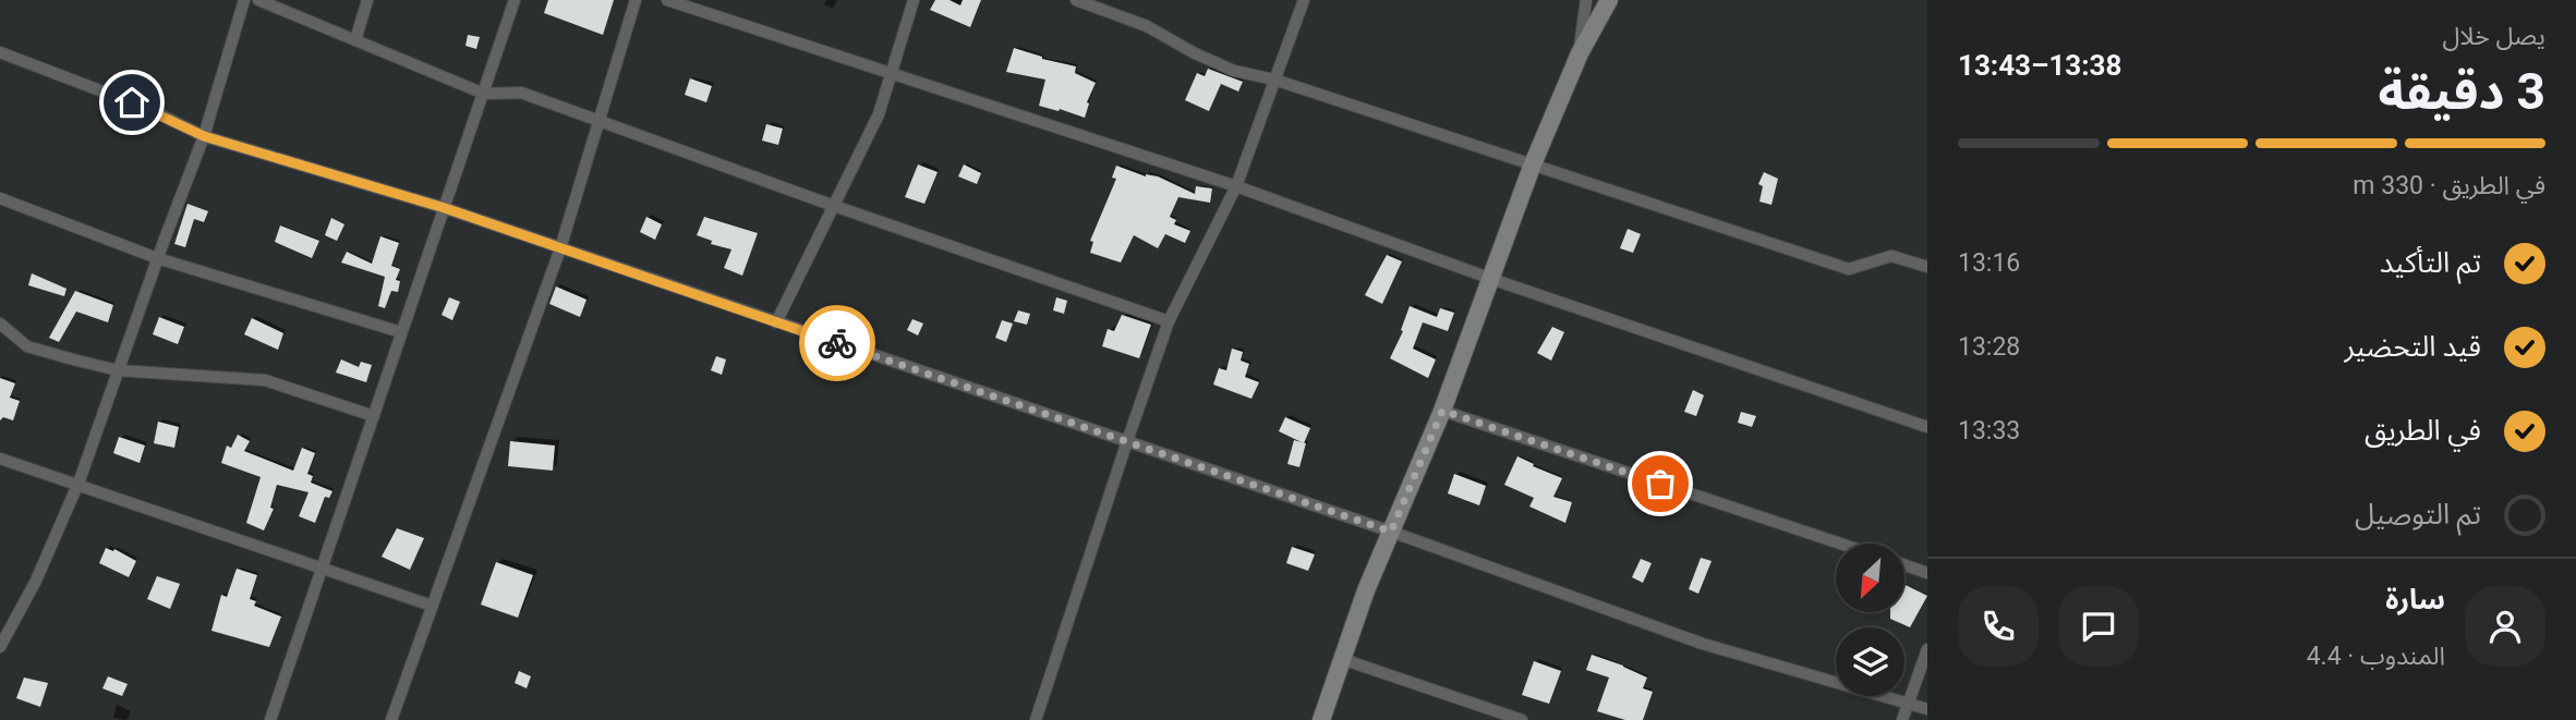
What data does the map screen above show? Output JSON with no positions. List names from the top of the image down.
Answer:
{
  "north": "bottom left",
  "page": {
    "heading": ["3 دقيقة", "يصل خلال", "13:38–13:43"],
    "panel": ["سارة", "المندوب · 4.4"],
    "bar": "في الطريق · 330 m",
    "list": [
      ["تم التأكيد", "13:16"],
      ["قيد التحضير", "13:28"],
      ["في الطريق", "13:33"],
      "تم التوصيل"
    ]
  }
}
